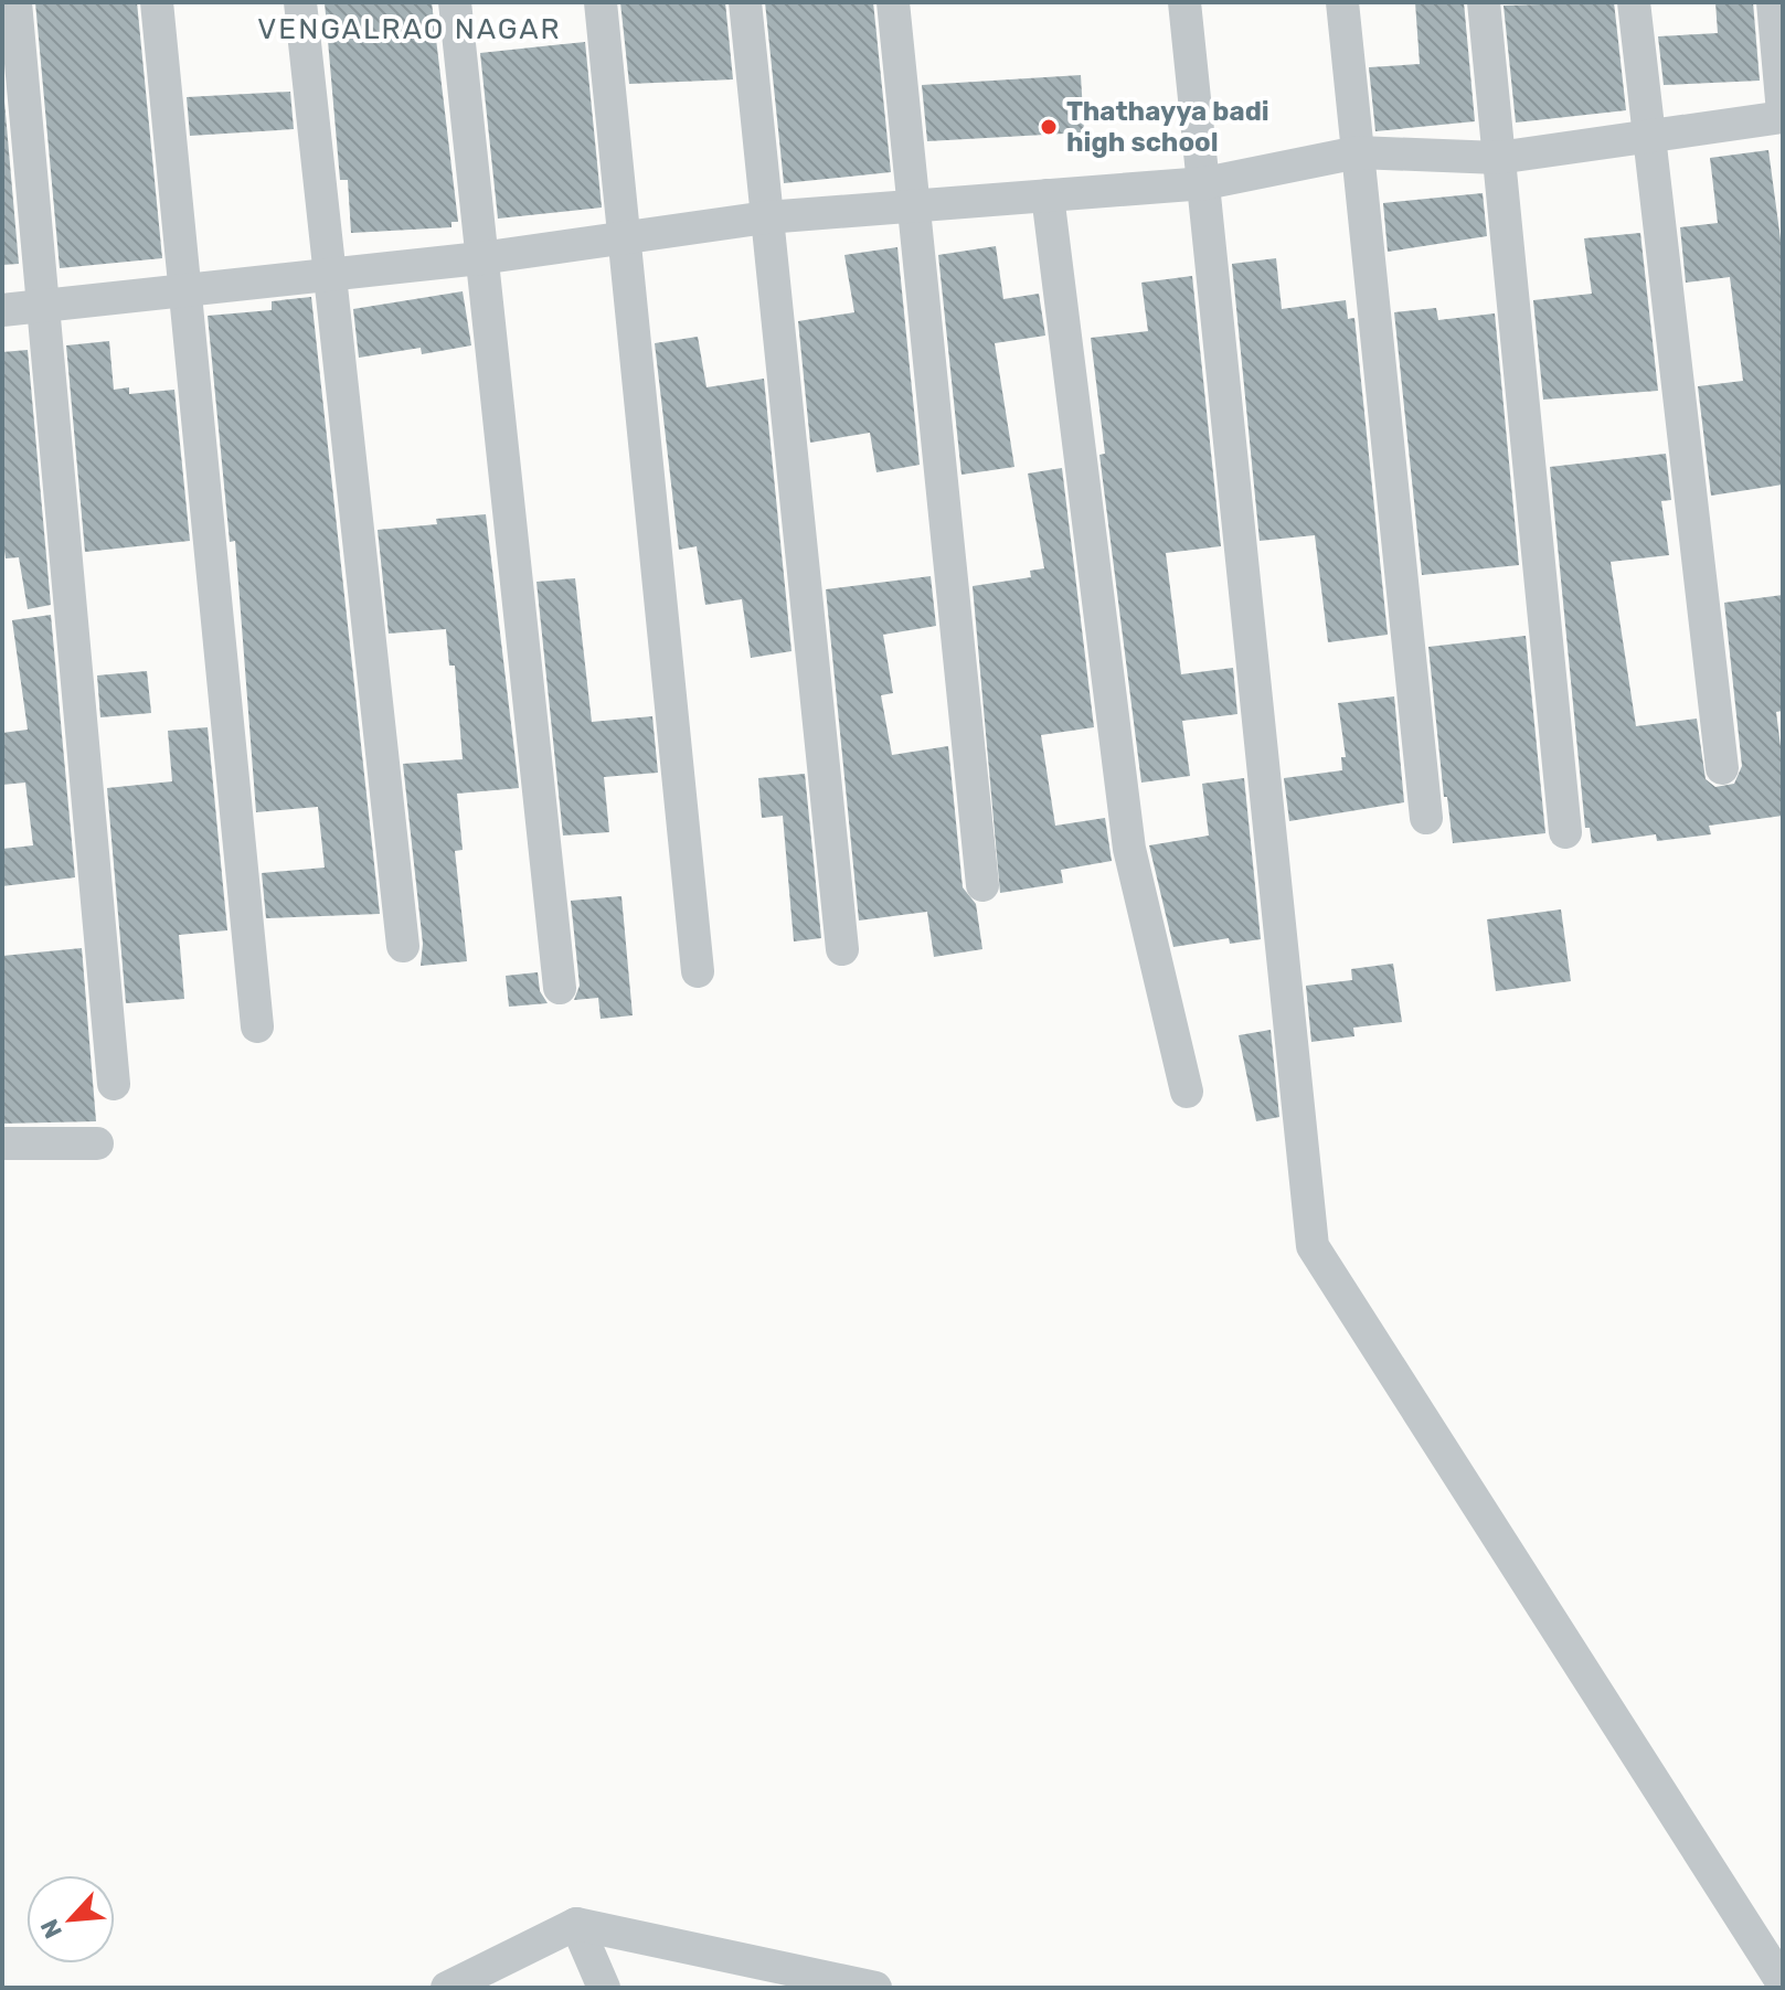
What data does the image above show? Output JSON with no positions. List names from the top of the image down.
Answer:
{
  "districts": ["VENGALRAO NAGAR"],
  "places": ["Thathayya badi high school"],
  "north": "bottom left"
}
